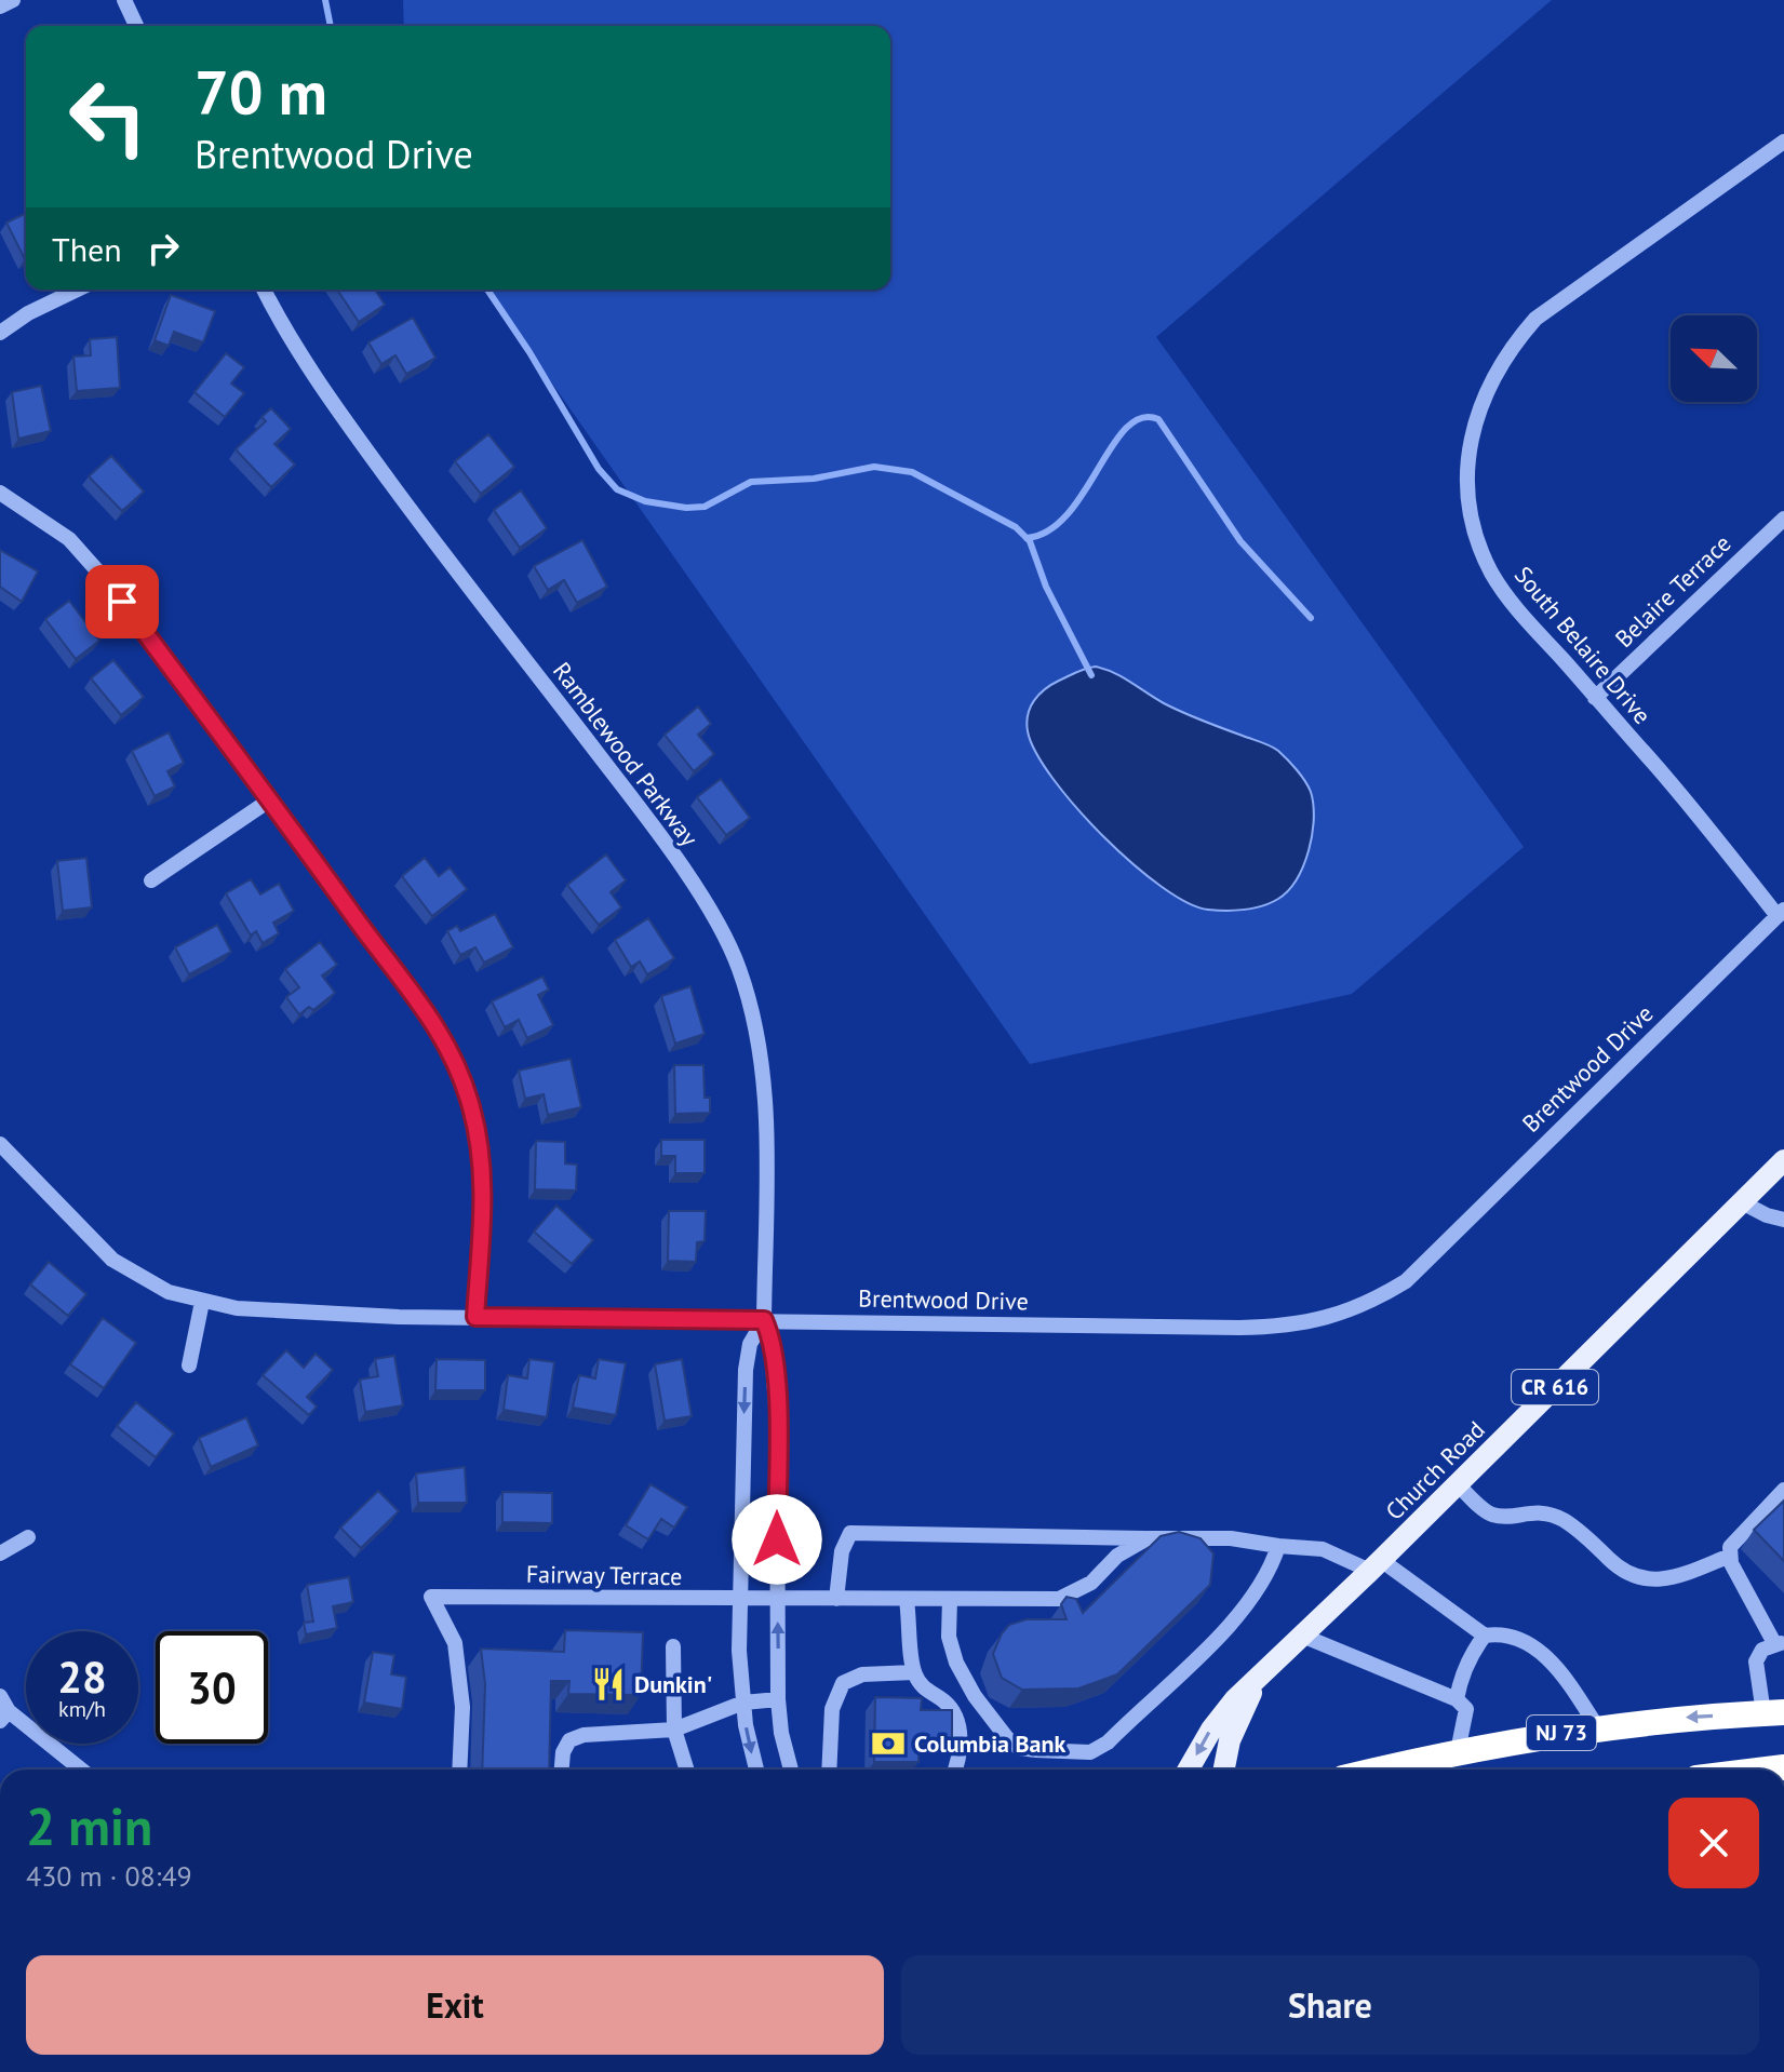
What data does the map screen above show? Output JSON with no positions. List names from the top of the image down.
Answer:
{
  "streets": {
    "highway": ["NJ 73"],
    "main road": ["CR 616", "Church Road"],
    "street": [
      "Belaire Terrace",
      "South Belaire Drive",
      "Ramblewood Parkway",
      "Brentwood Drive",
      "Fairway Terrace"
    ]
  },
  "crossings": [
    ["Belaire Terrace", "South Belaire Drive"],
    ["South Belaire Drive", "Brentwood Drive"],
    ["Ramblewood Parkway", "Brentwood Drive"],
    ["Ramblewood Parkway", "Fairway Terrace"]
  ],
  "places": {
    "restaurant": ["Dunkin'"],
    "bank": ["Columbia Bank"]
  },
  "north": "top left",
  "page": {
    "turn": ["70 m", "Brentwood Drive"],
    "then": "Then",
    "speed": "28 km/h",
    "limit": "30",
    "heading": ["2 min", "430 m · 08:49"],
    "buttons": ["Exit", "Share"]
  }
}
